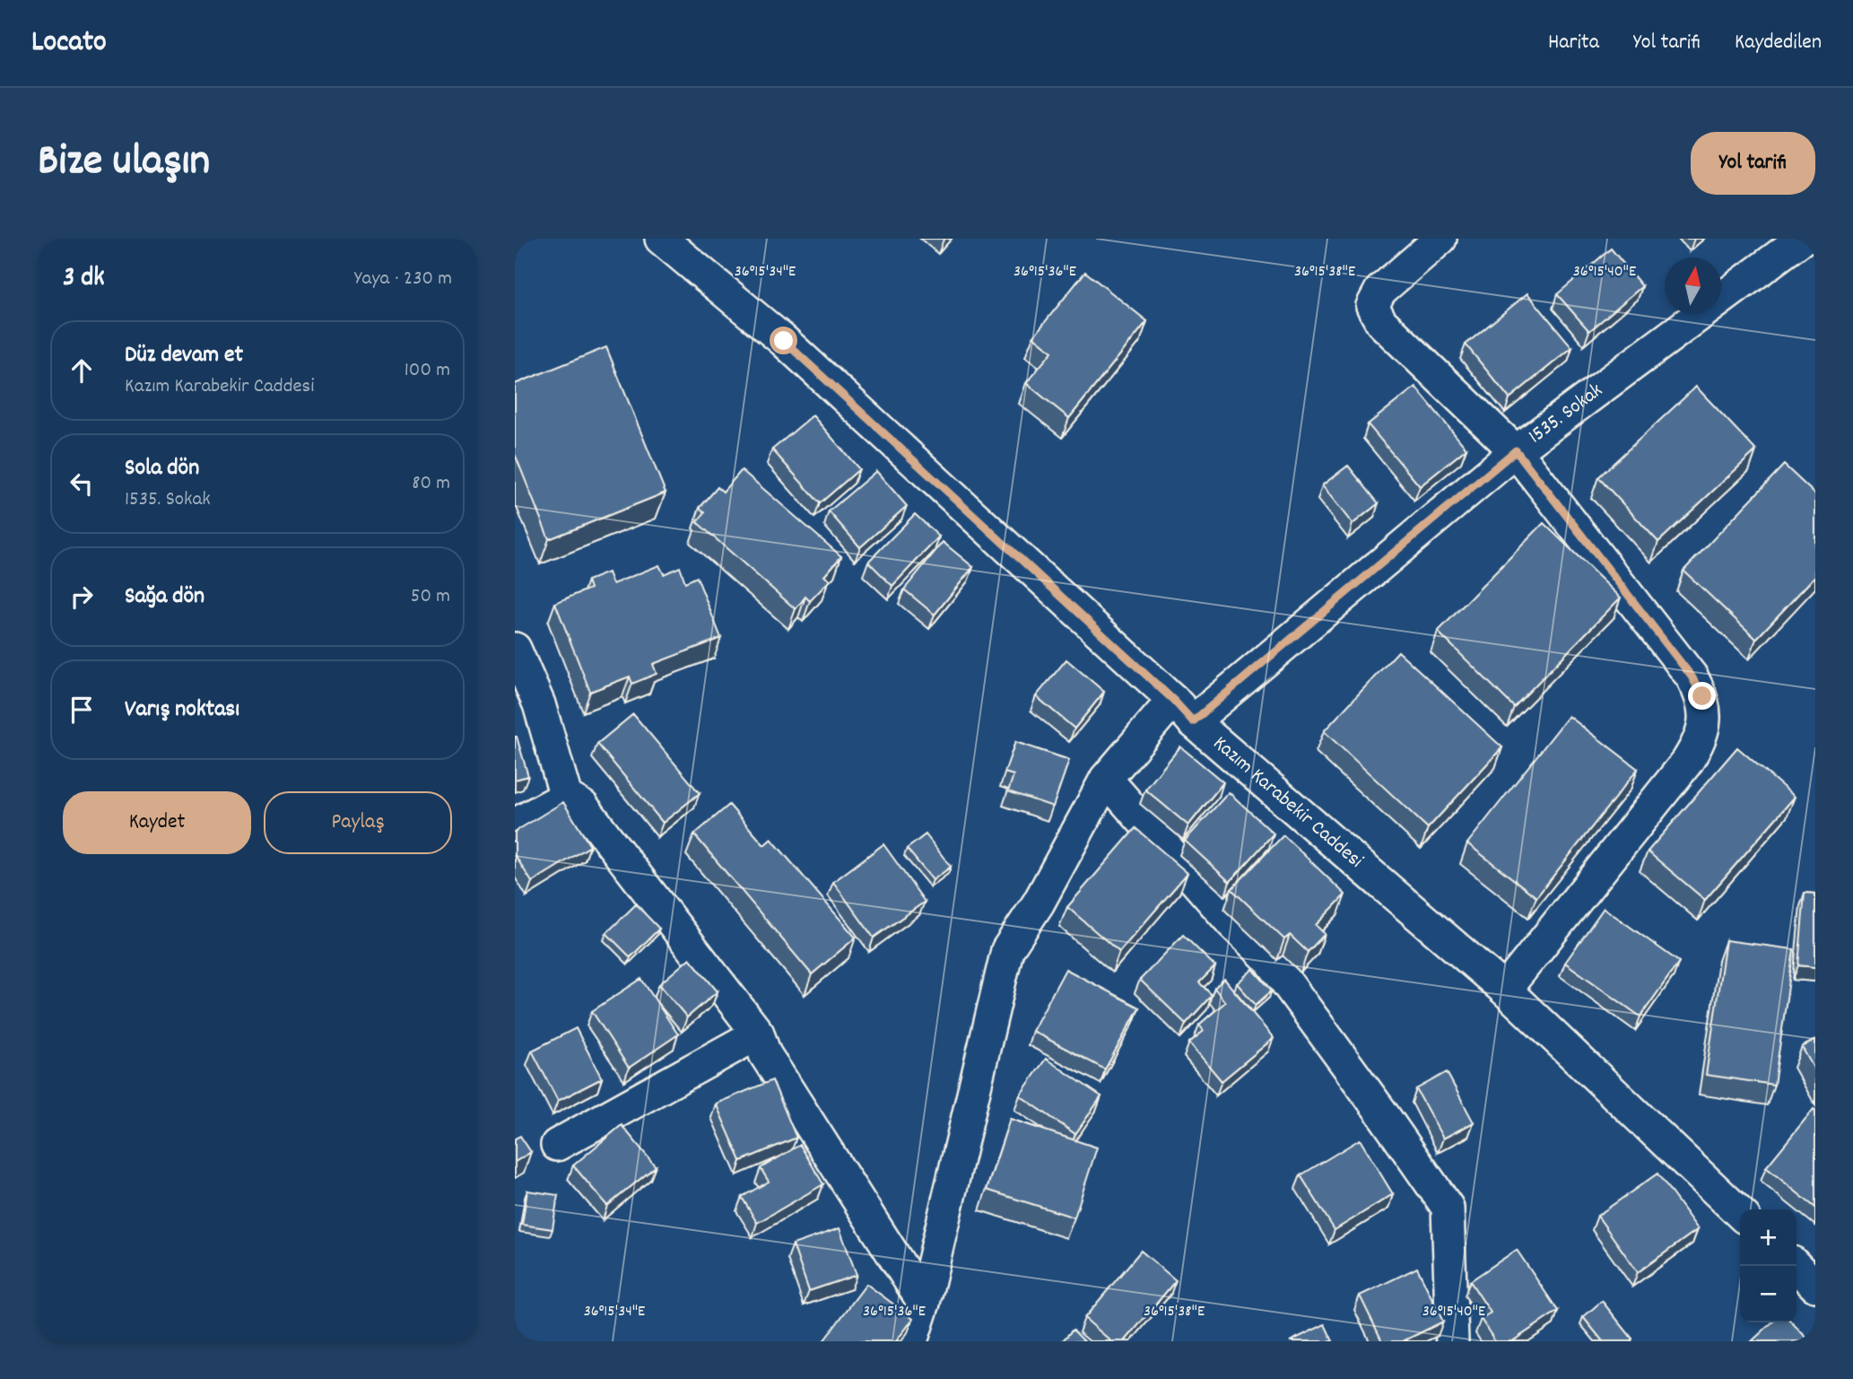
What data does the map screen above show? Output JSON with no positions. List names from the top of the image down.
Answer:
{
  "streets": {
    "street": ["1535. Sokak", "Kazım Karabekir Caddesi"]
  },
  "crossings": [
    ["1535. Sokak", "Kazım Karabekir Caddesi"]
  ],
  "north": "top",
  "page": {
    "header": "Locato",
    "nav": ["Harita", "Yol tarifi", "Kaydedilen"],
    "title": "Bize ulaşın",
    "buttons": [
      "Yol tarifi",
      ["Kaydet", "Paylaş"]
    ],
    "heading": ["3 dk", "Yaya · 230 m"],
    "list": [
      ["Düz devam et", "Kazım Karabekir Caddesi", "100 m"],
      ["Sola dön", "1535. Sokak", "80 m"],
      ["Sağa dön", "50 m"],
      "Varış noktası"
    ],
    "map_buttons": ["+", "−"]
  },
  "coordinates": [
    "36°15'34\"E",
    "36°15'36\"E",
    "36°15'38\"E",
    "36°15'40\"E"
  ]
}
